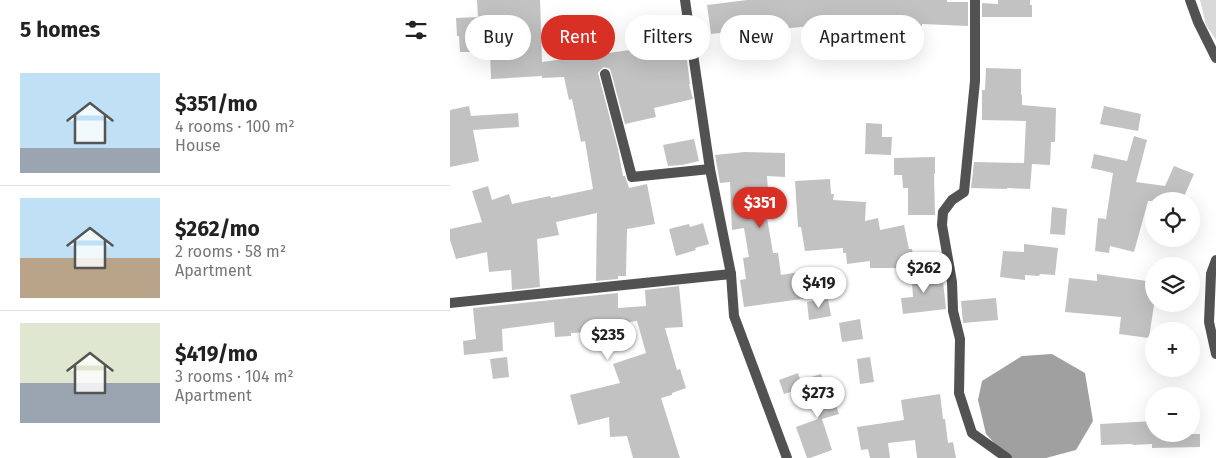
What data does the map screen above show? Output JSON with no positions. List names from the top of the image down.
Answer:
{
  "page": {
    "heading": "5 homes",
    "chip": [
      "Buy",
      "Rent",
      "Filters",
      "New",
      "Apartment"
    ],
    "list": [
      {
        "name": "$351/mo",
        "note": "4 rooms · 100 m² · House"
      },
      {
        "name": "$262/mo",
        "note": "2 rooms · 58 m² · Apartment"
      },
      {
        "name": "$419/mo",
        "note": "3 rooms · 104 m² · Apartment"
      }
    ],
    "price": [
      "$351",
      "$262",
      "$419",
      "$235",
      "$273"
    ],
    "map_buttons": ["+", "−"]
  }
}
